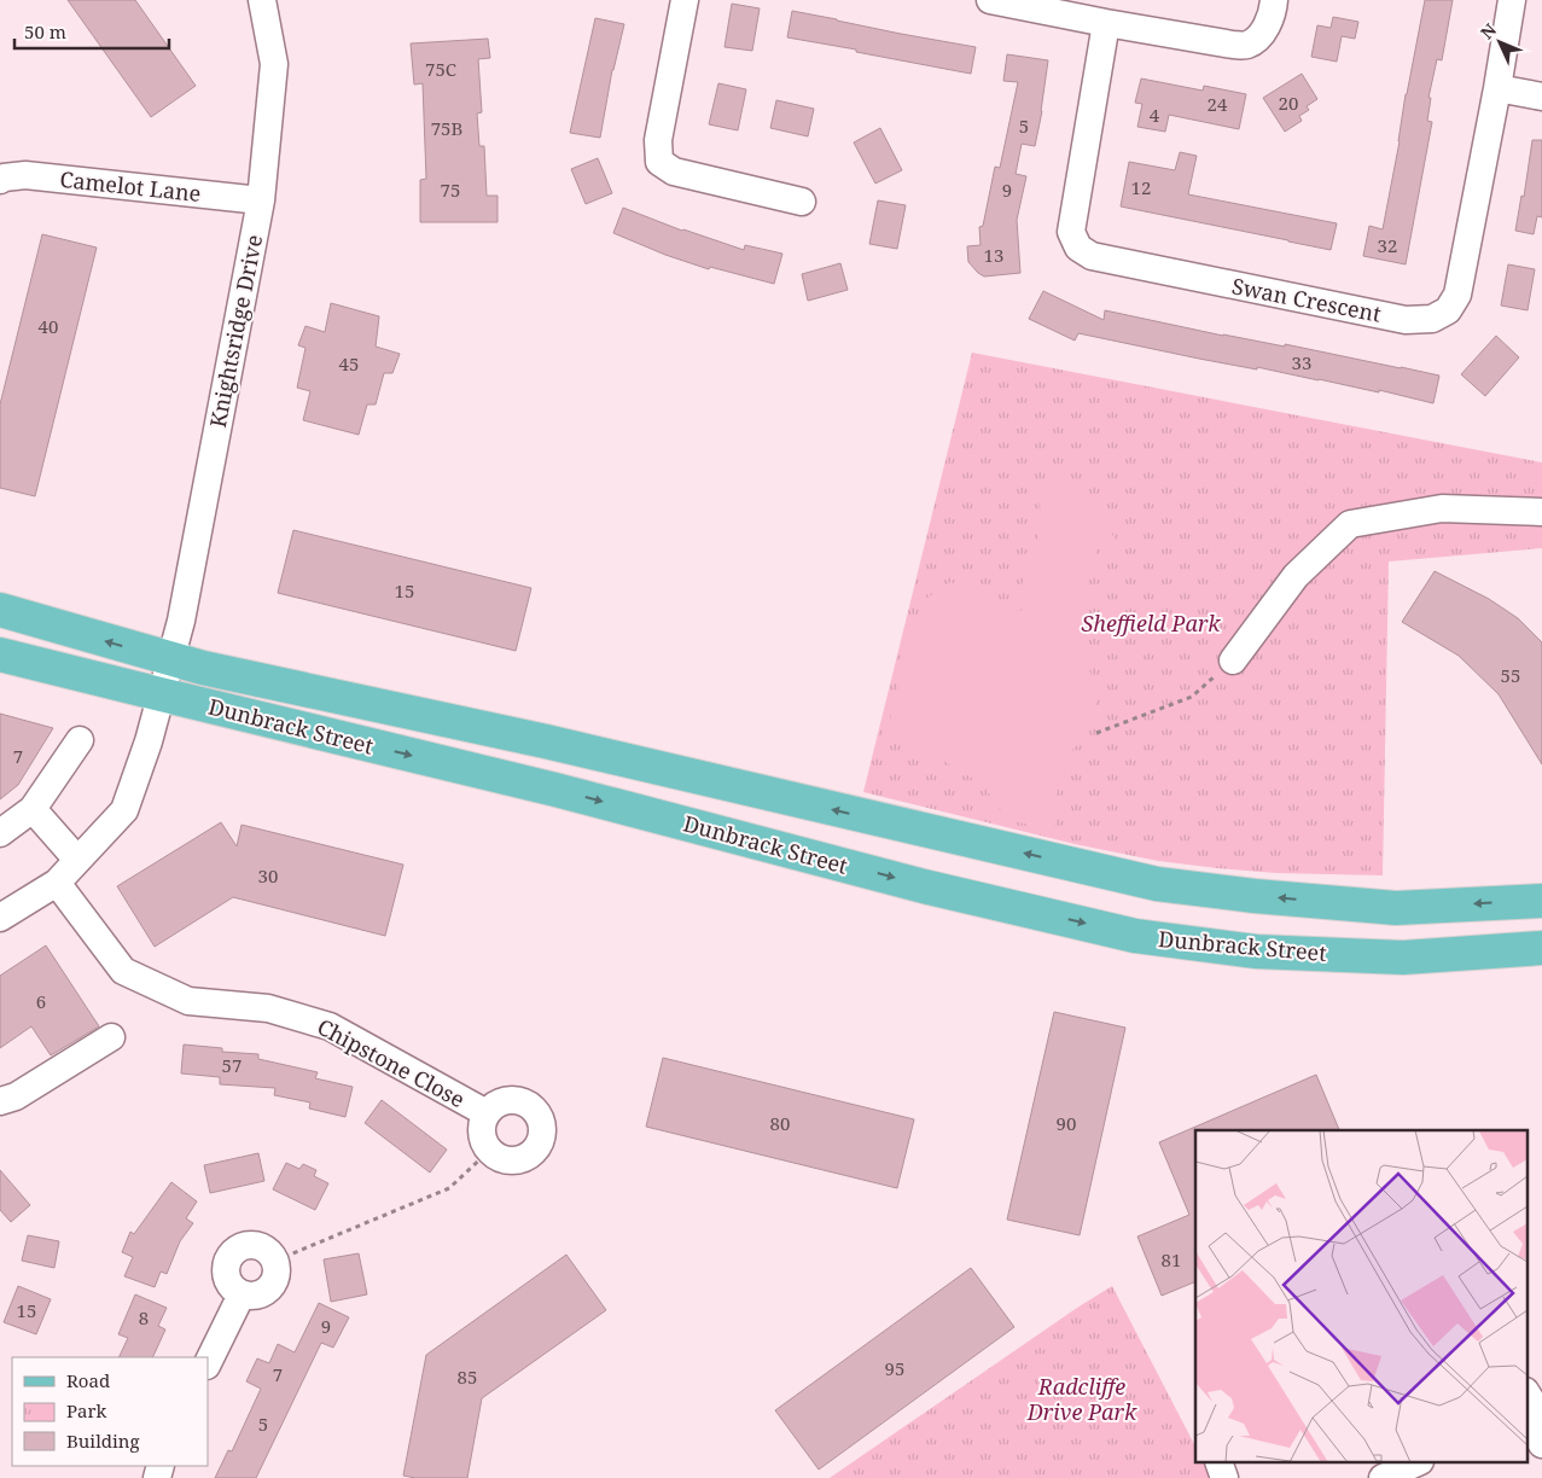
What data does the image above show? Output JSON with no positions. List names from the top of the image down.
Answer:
{
  "streets": {
    "main road": ["Dunbrack Street"],
    "street": [
      "Camelot Lane",
      "Swan Crescent",
      "Knightsridge Drive",
      "Chipstone Close"
    ]
  },
  "crossings": [
    ["Camelot Lane", "Knightsridge Drive"],
    ["Knightsridge Drive", "Dunbrack Street"],
    ["Knightsridge Drive", "Chipstone Close"]
  ],
  "parks": ["Sheffield Park", "Radcliffe Drive Park"],
  "house_numbers": [
    "75C",
    "20",
    "24",
    "4",
    "5",
    "75B",
    "12",
    "75",
    "9",
    "32",
    "13",
    "40",
    "33",
    "45",
    "15",
    "55",
    "7",
    "30",
    "6",
    "57",
    "80",
    "90",
    "81",
    "15",
    "8",
    "9",
    "95",
    "7",
    "85",
    "5"
  ],
  "legend": ["Road", "Park", "Building"],
  "scale_bar": "50 m",
  "north": "top left"
}
